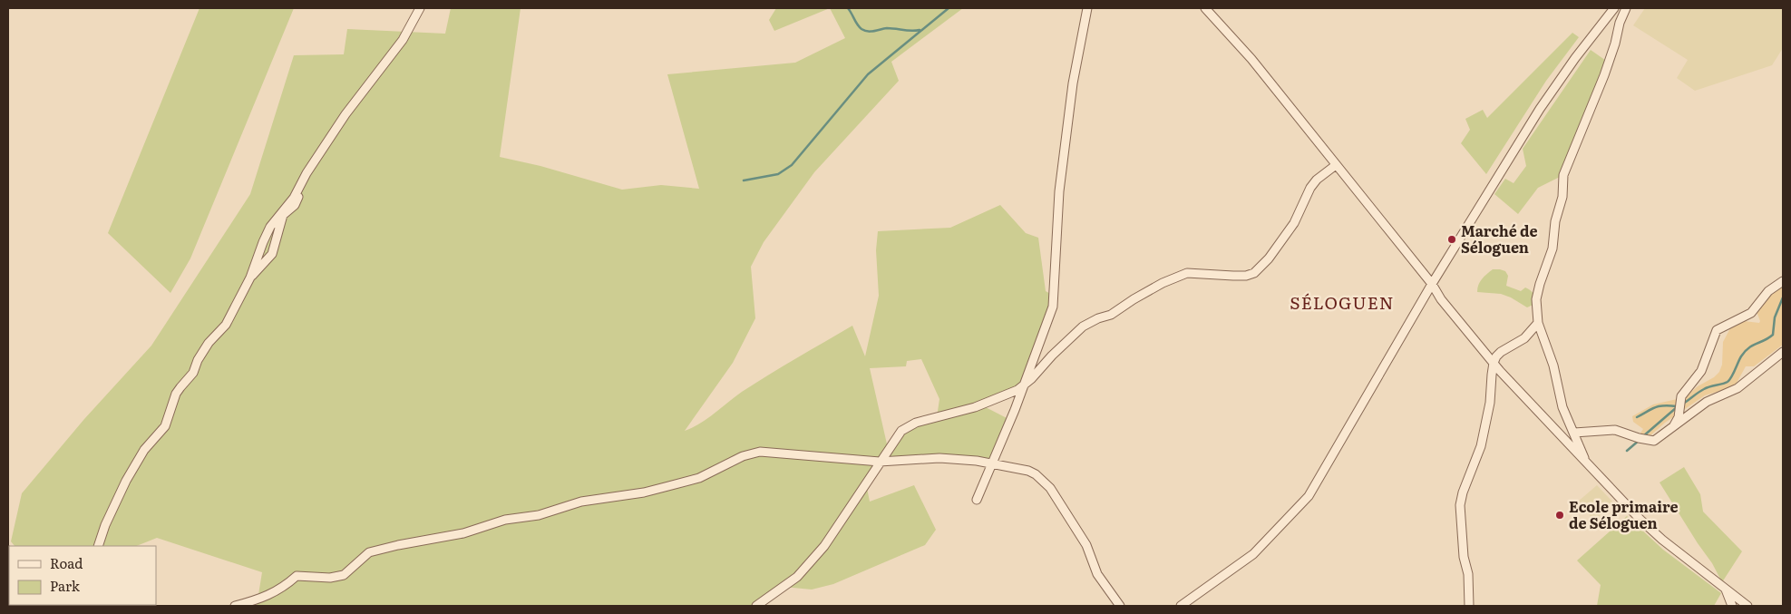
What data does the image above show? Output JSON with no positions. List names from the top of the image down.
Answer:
{
  "districts": ["SÉLOGUEN"],
  "places": ["Marché de Séloguen", "Ecole primaire de Séloguen"],
  "legend": ["Road", "Park"]
}
